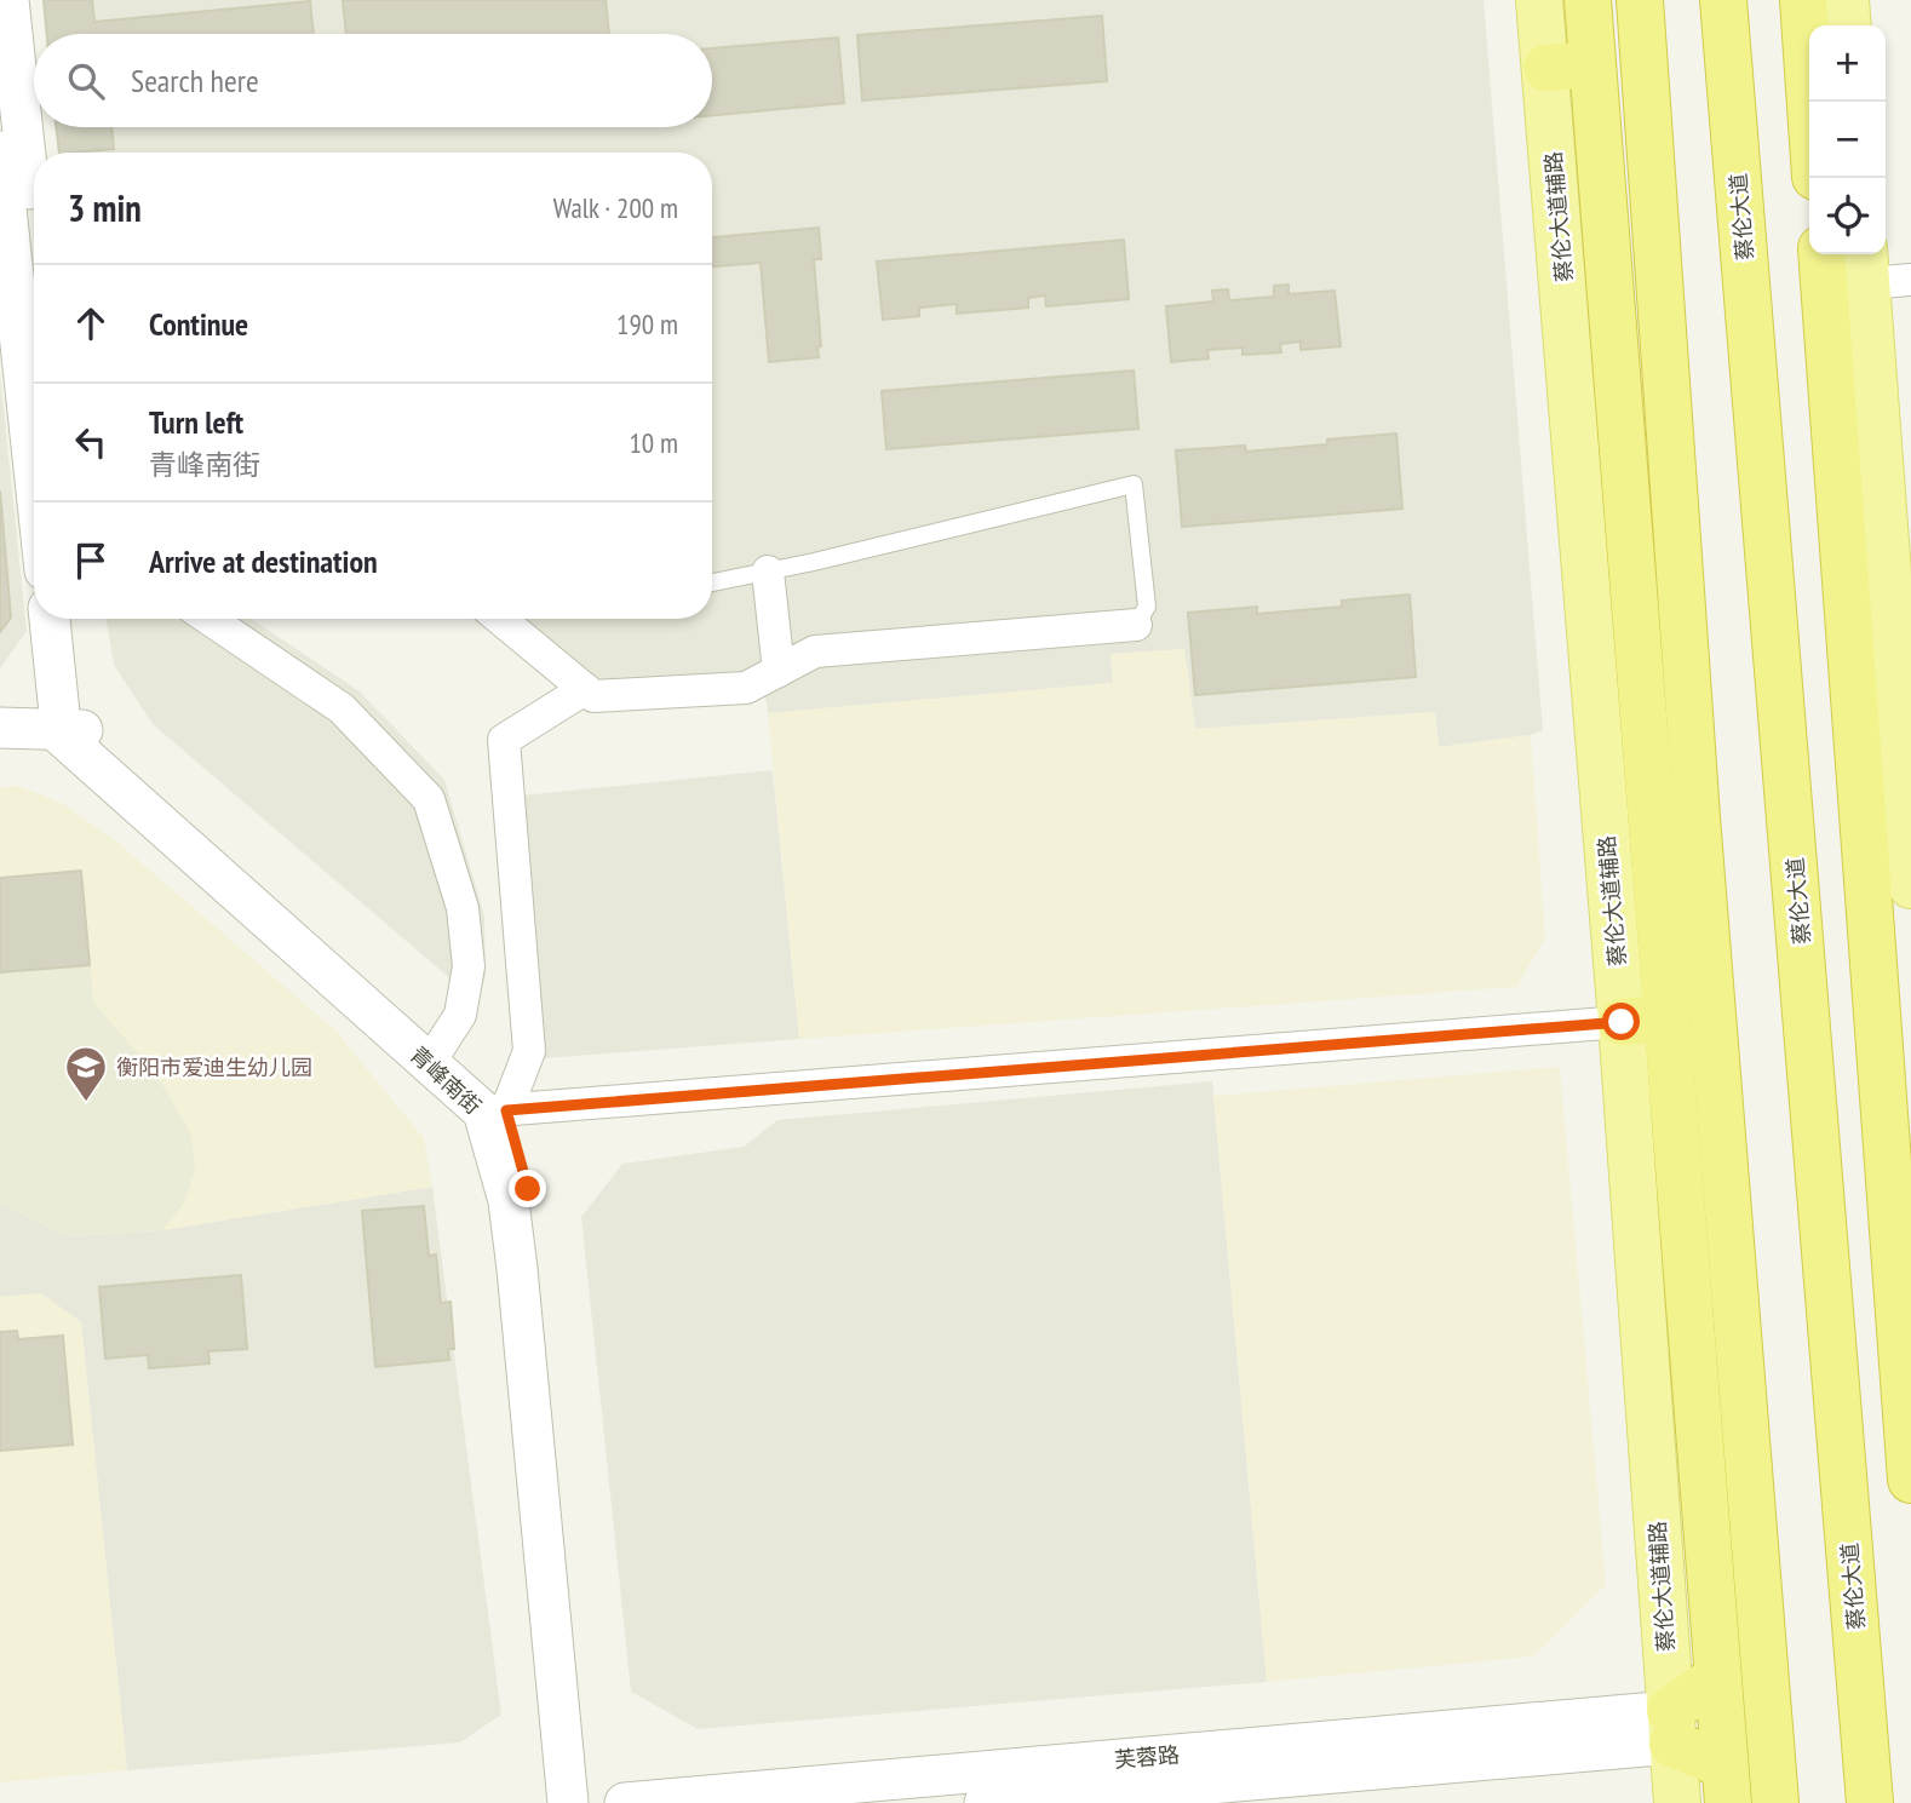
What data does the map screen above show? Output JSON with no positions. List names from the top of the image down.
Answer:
{
  "streets": {
    "highway": ["蔡伦大道"],
    "main road": ["蔡伦大道辅路"],
    "street": ["青峰南街", "芙蓉路"]
  },
  "crossings": [
    ["蔡伦大道辅路", "芙蓉路"]
  ],
  "places": {
    "school or university": ["衡阳市爱迪生幼儿园"]
  },
  "page": {
    "map_buttons": ["+", "−"],
    "search": "Search here",
    "heading": ["3 min", "Walk · 200 m"],
    "list": [
      ["Continue", "190 m"],
      ["Turn left", "青峰南街", "10 m"],
      "Arrive at destination"
    ]
  }
}
